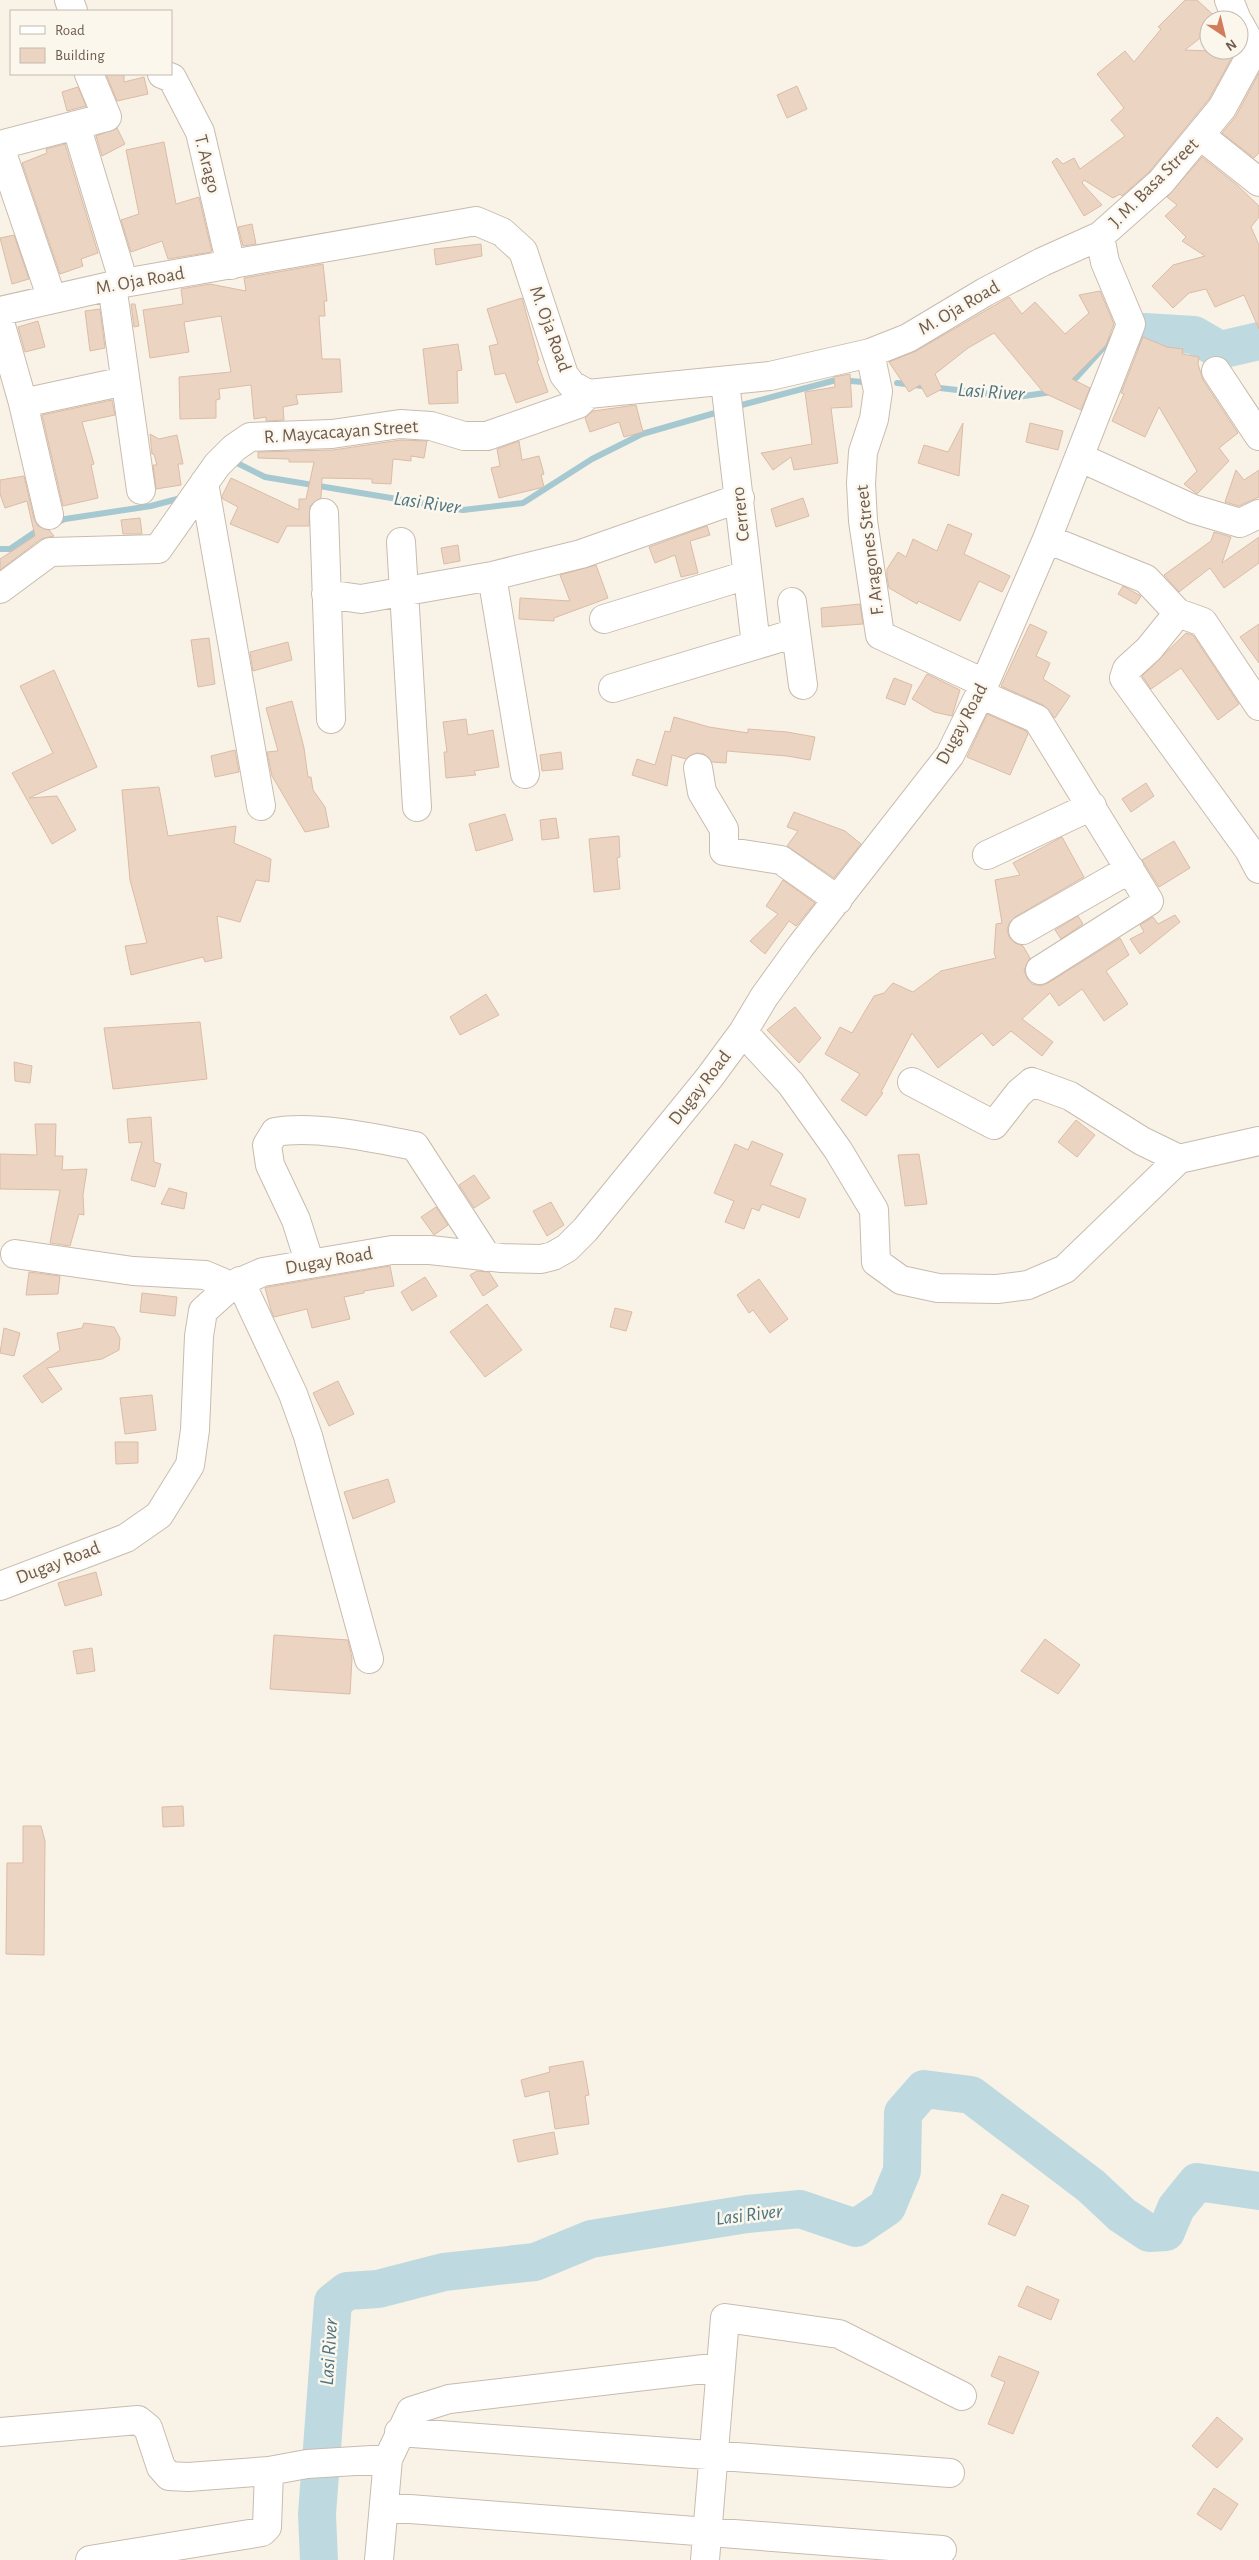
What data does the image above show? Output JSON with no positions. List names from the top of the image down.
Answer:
{
  "streets": {
    "street": [
      "T. Arago",
      "J. M. Basa Street",
      "M. Oja Road",
      "R. Maycacayan Street",
      "Cerrero",
      "F. Aragones Street",
      "Dugay Road"
    ]
  },
  "crossings": [
    ["T. Arago", "M. Oja Road"],
    ["J. M. Basa Street", "M. Oja Road"],
    ["J. M. Basa Street", "Dugay Road"],
    ["M. Oja Road", "R. Maycacayan Street"],
    ["M. Oja Road", "Cerrero"],
    ["M. Oja Road", "F. Aragones Street"],
    ["M. Oja Road", "Dugay Road"],
    ["F. Aragones Street", "Dugay Road"]
  ],
  "water": ["Lasi River"],
  "legend": ["Road", "Building"],
  "north": "bottom right"
}
